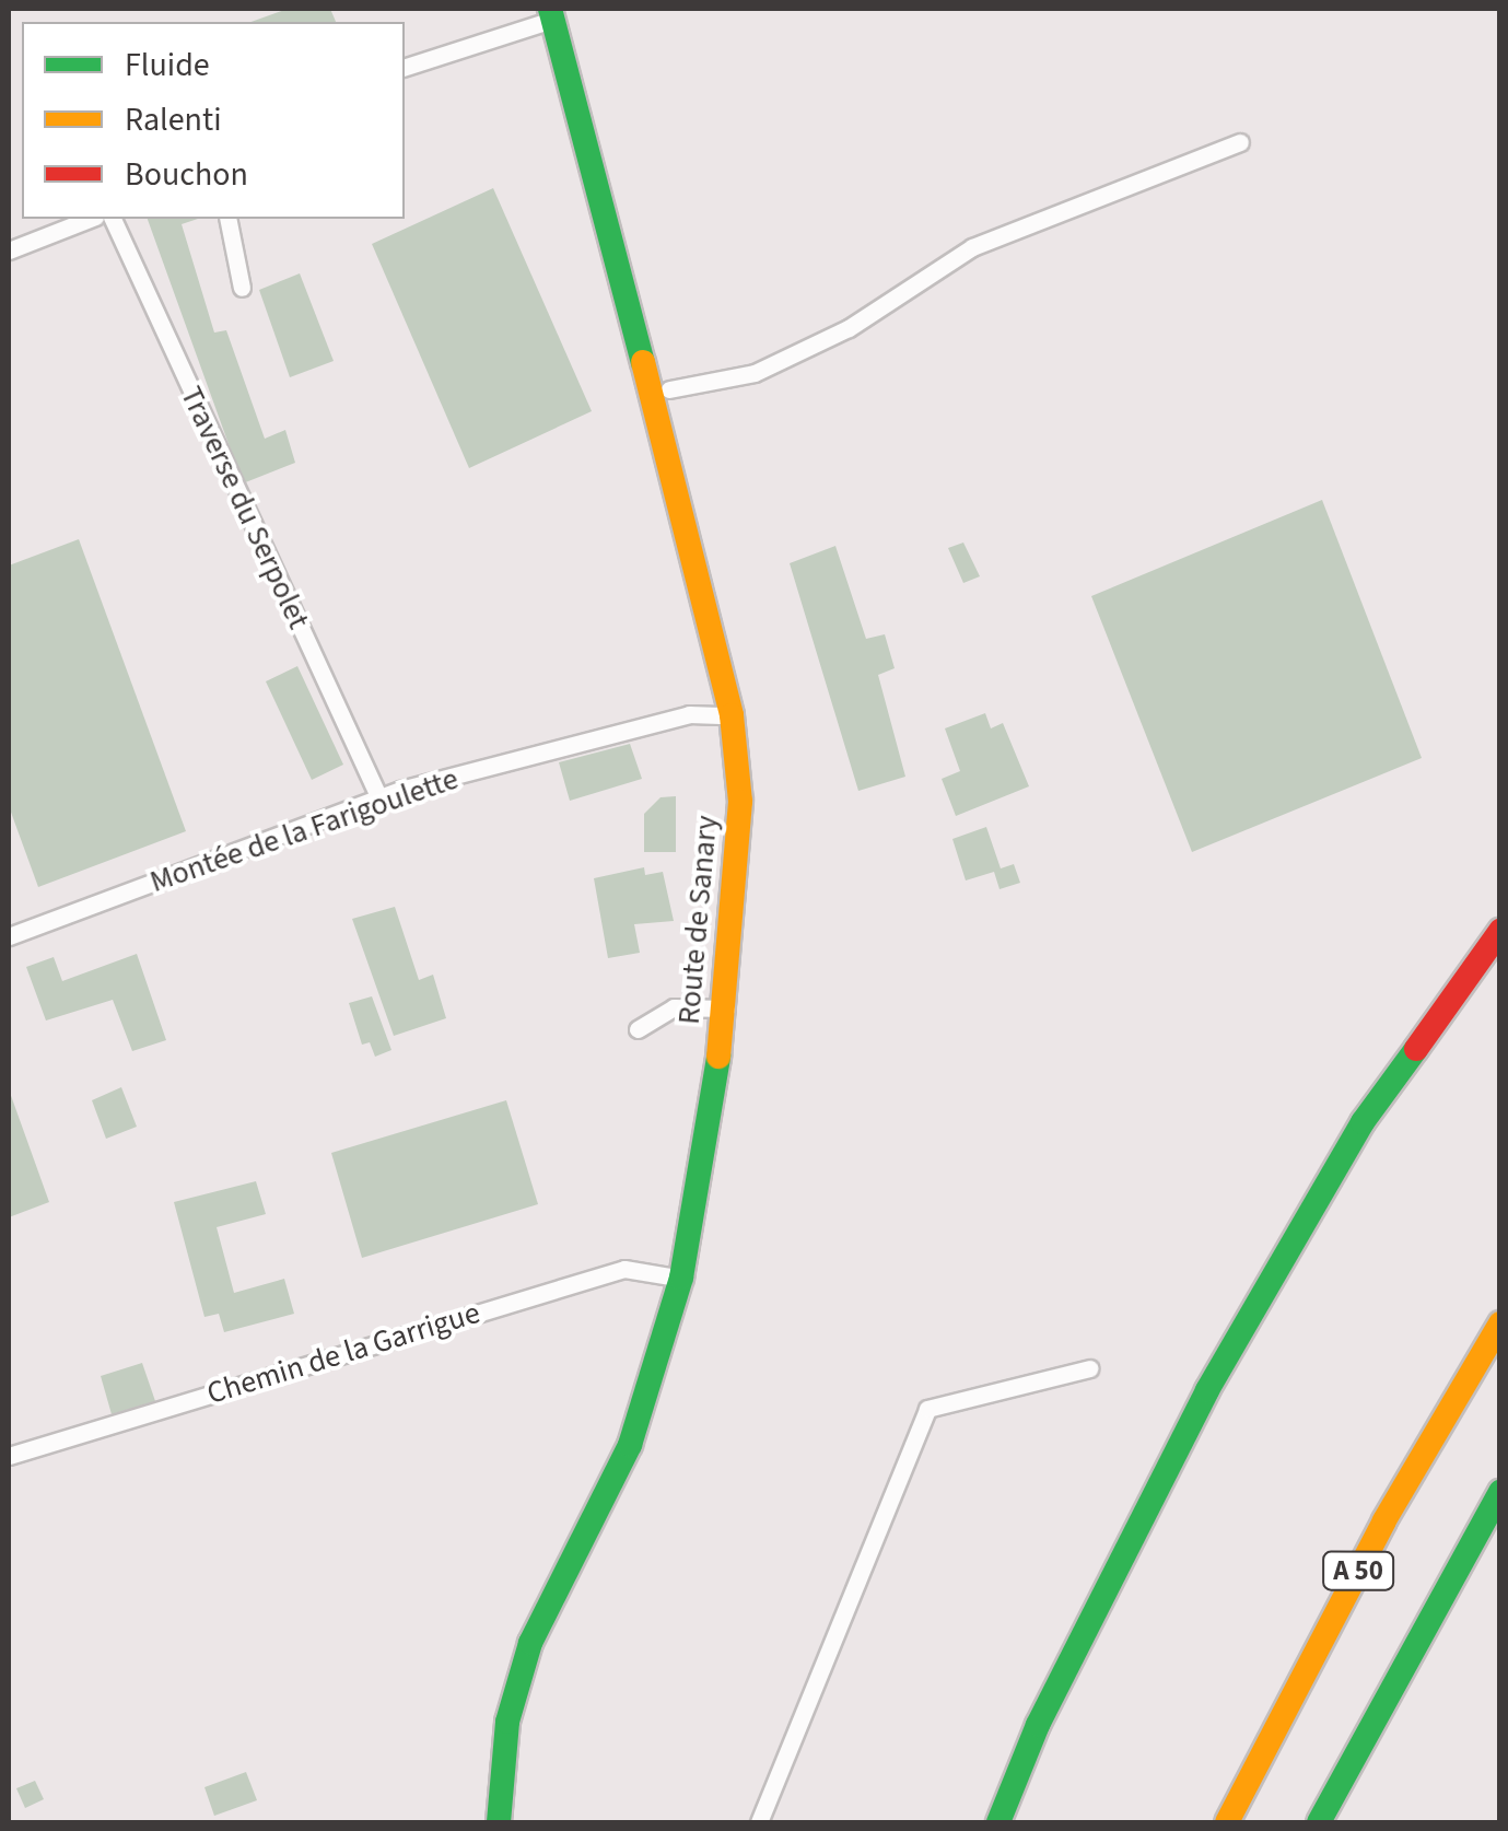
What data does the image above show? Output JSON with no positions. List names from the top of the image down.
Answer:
{
  "streets": {
    "main road": ["Route de Sanary", "A 50"],
    "lane": ["Traverse du Serpolet", "Montée de la Farigoulette", "Chemin de la Garrigue"]
  },
  "crossings": [
    ["Traverse du Serpolet", "Montée de la Farigoulette"],
    ["Montée de la Farigoulette", "Route de Sanary"],
    ["Route de Sanary", "Chemin de la Garrigue"]
  ],
  "legend": ["Fluide", "Ralenti", "Bouchon"]
}
